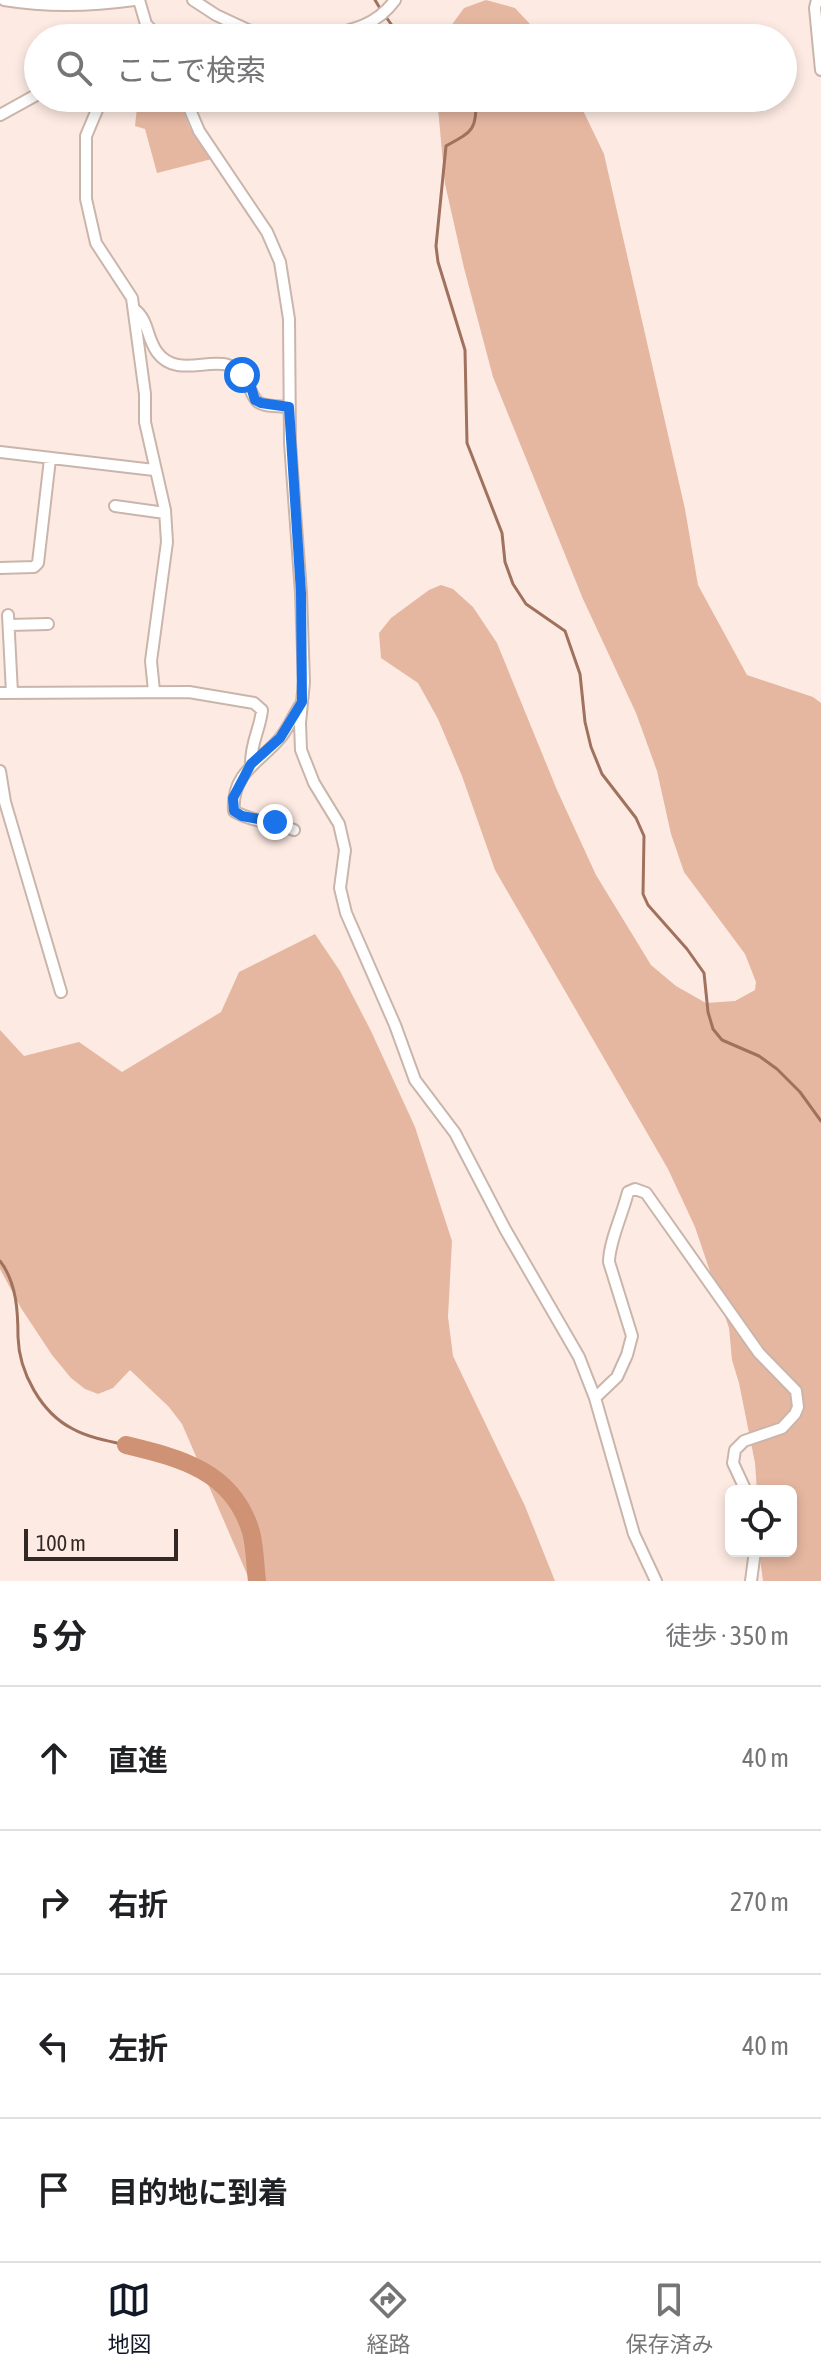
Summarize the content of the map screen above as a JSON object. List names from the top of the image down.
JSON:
{
  "scale_bar": "100 m",
  "page": {
    "search": "ここで検索",
    "scale": "100 m",
    "heading": ["5 分", "徒歩 · 350 m"],
    "list": [
      ["直進", "40 m"],
      ["右折", "270 m"],
      ["左折", "40 m"],
      "目的地に到着"
    ],
    "nav": ["地図", "経路", "保存済み"]
  }
}
